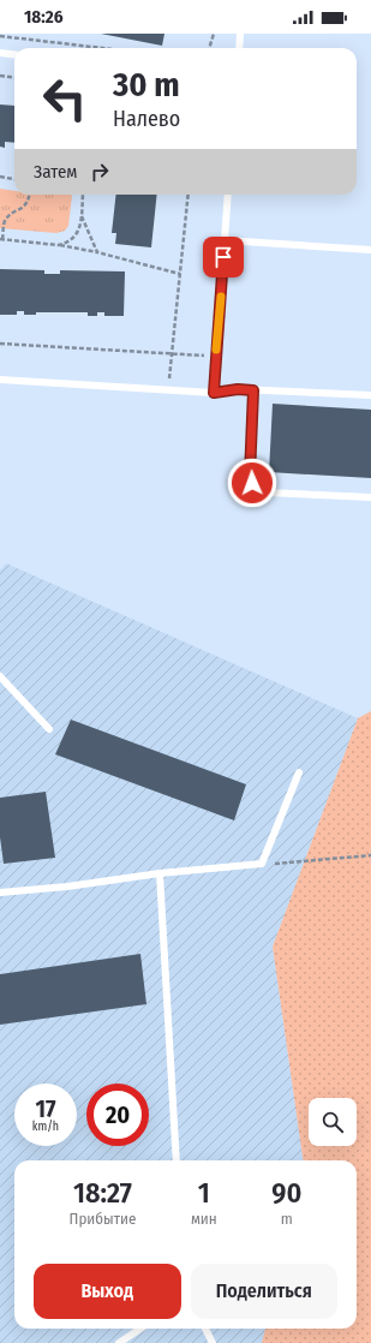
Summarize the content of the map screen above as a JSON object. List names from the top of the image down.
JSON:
{
  "page": {
    "status": "18:26",
    "turn": ["30 m", "Налево"],
    "then": "Затем",
    "speed": "17 km/h",
    "limit": "20",
    "eta": [
      "18:27",
      "Прибытие",
      "1",
      "мин",
      "90",
      "m"
    ],
    "buttons": ["Выход", "Поделиться"]
  }
}
